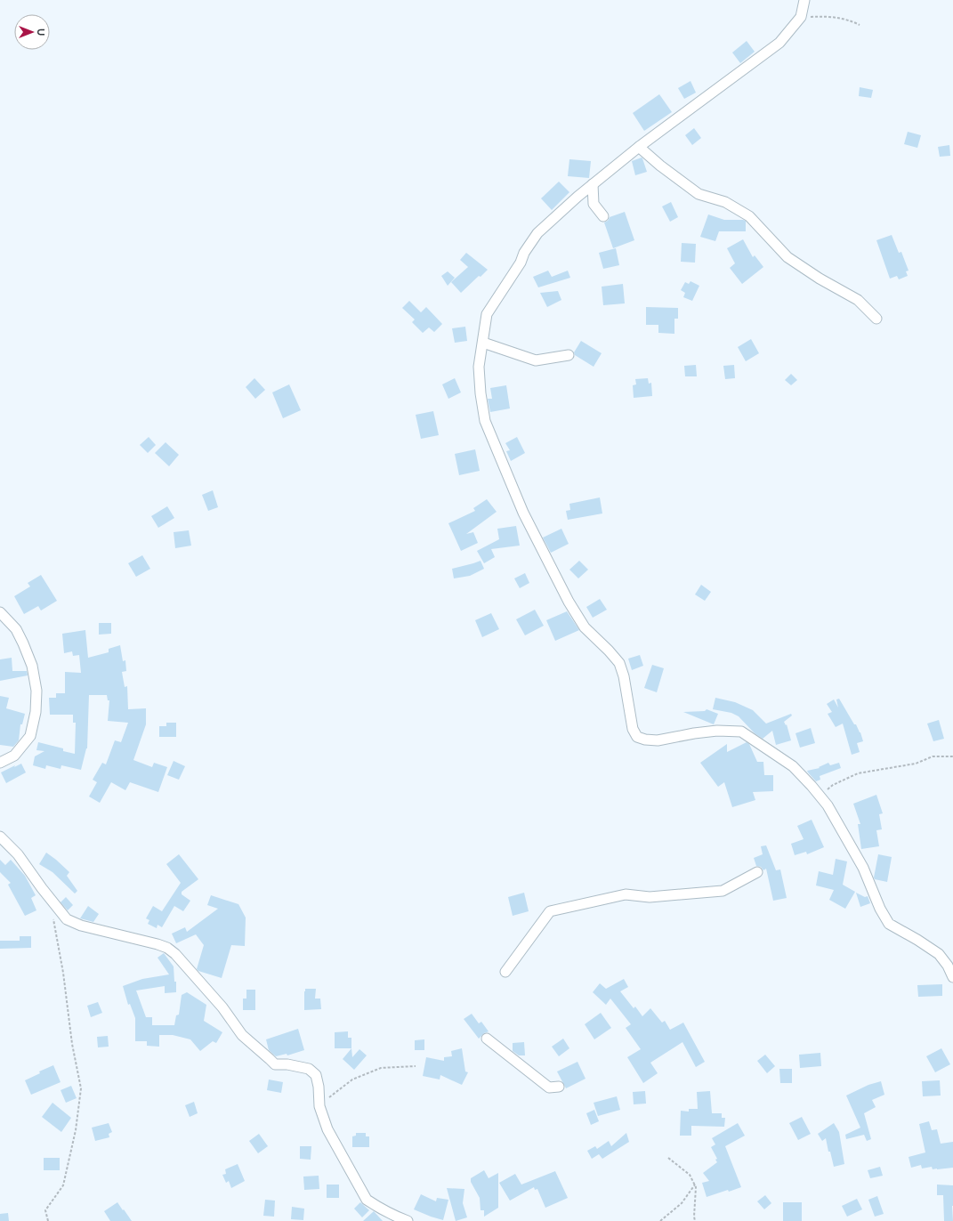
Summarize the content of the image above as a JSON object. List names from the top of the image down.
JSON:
{
  "north": "right"
}
